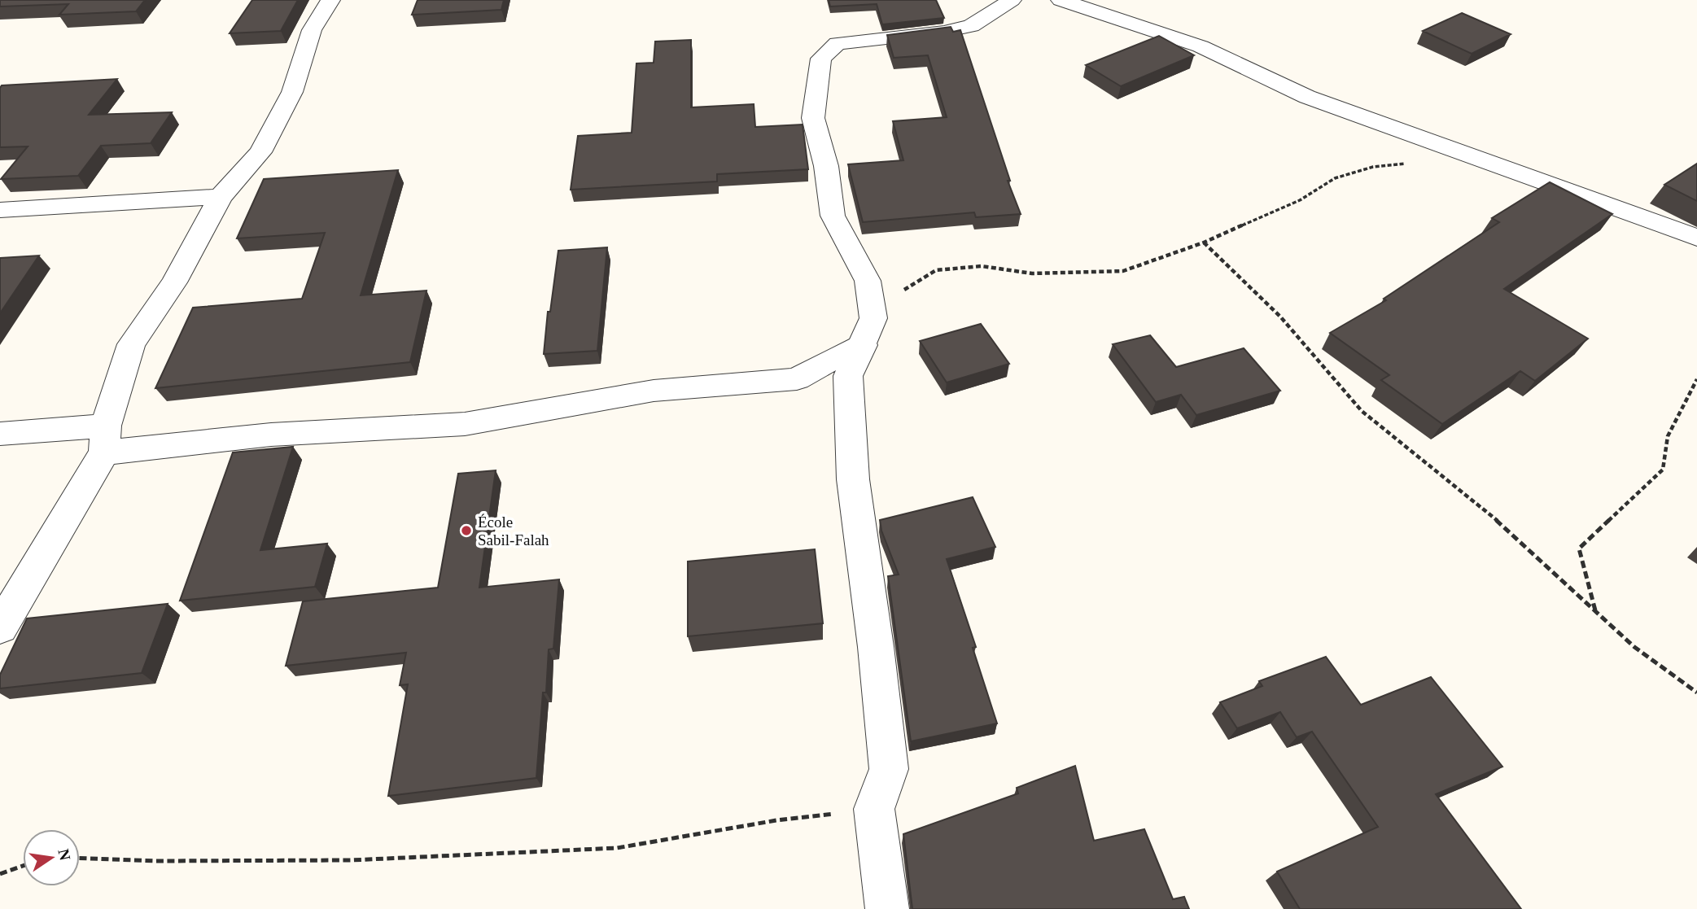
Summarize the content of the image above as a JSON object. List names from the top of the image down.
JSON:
{
  "places": ["École Sabil-Falah"],
  "north": "right"
}
